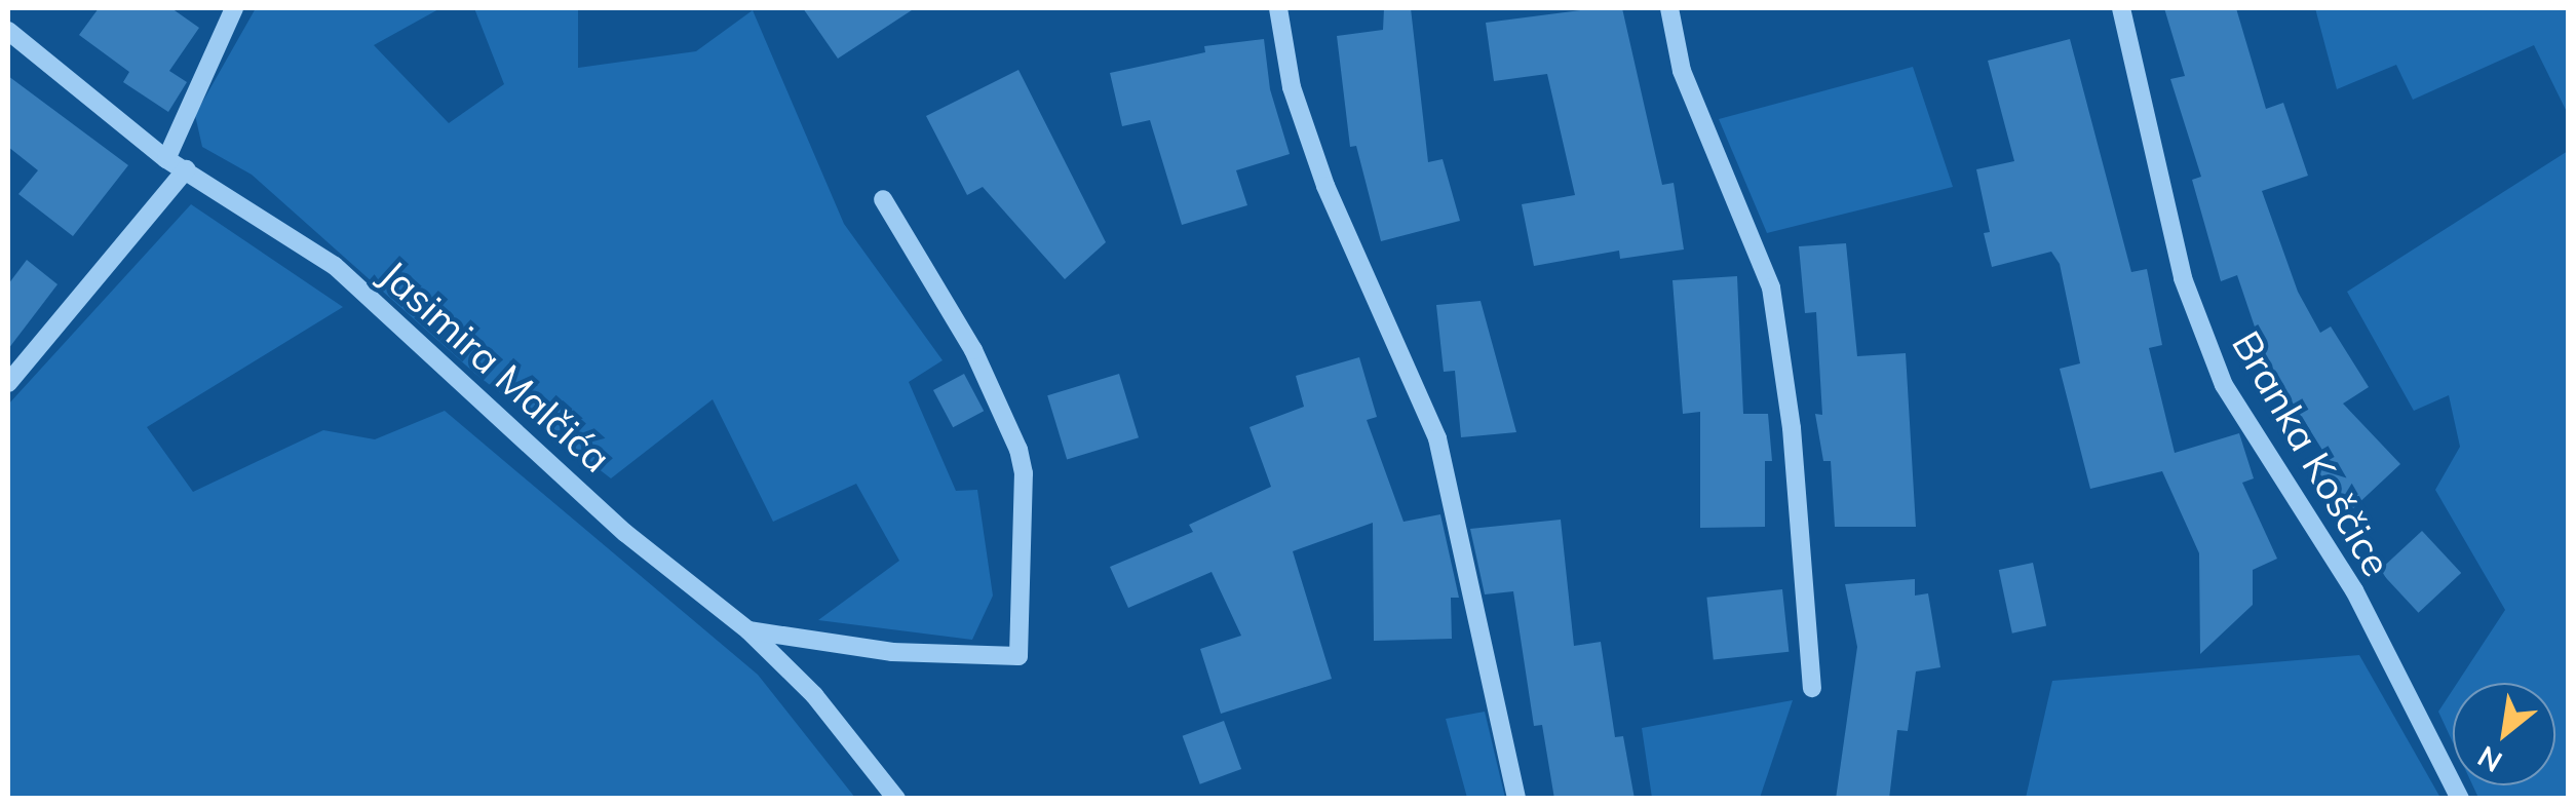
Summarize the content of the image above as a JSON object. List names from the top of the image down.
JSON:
{
  "streets": {
    "street": ["Jasimira Malčića", "Branka Koščice"]
  },
  "north": "bottom left"
}
